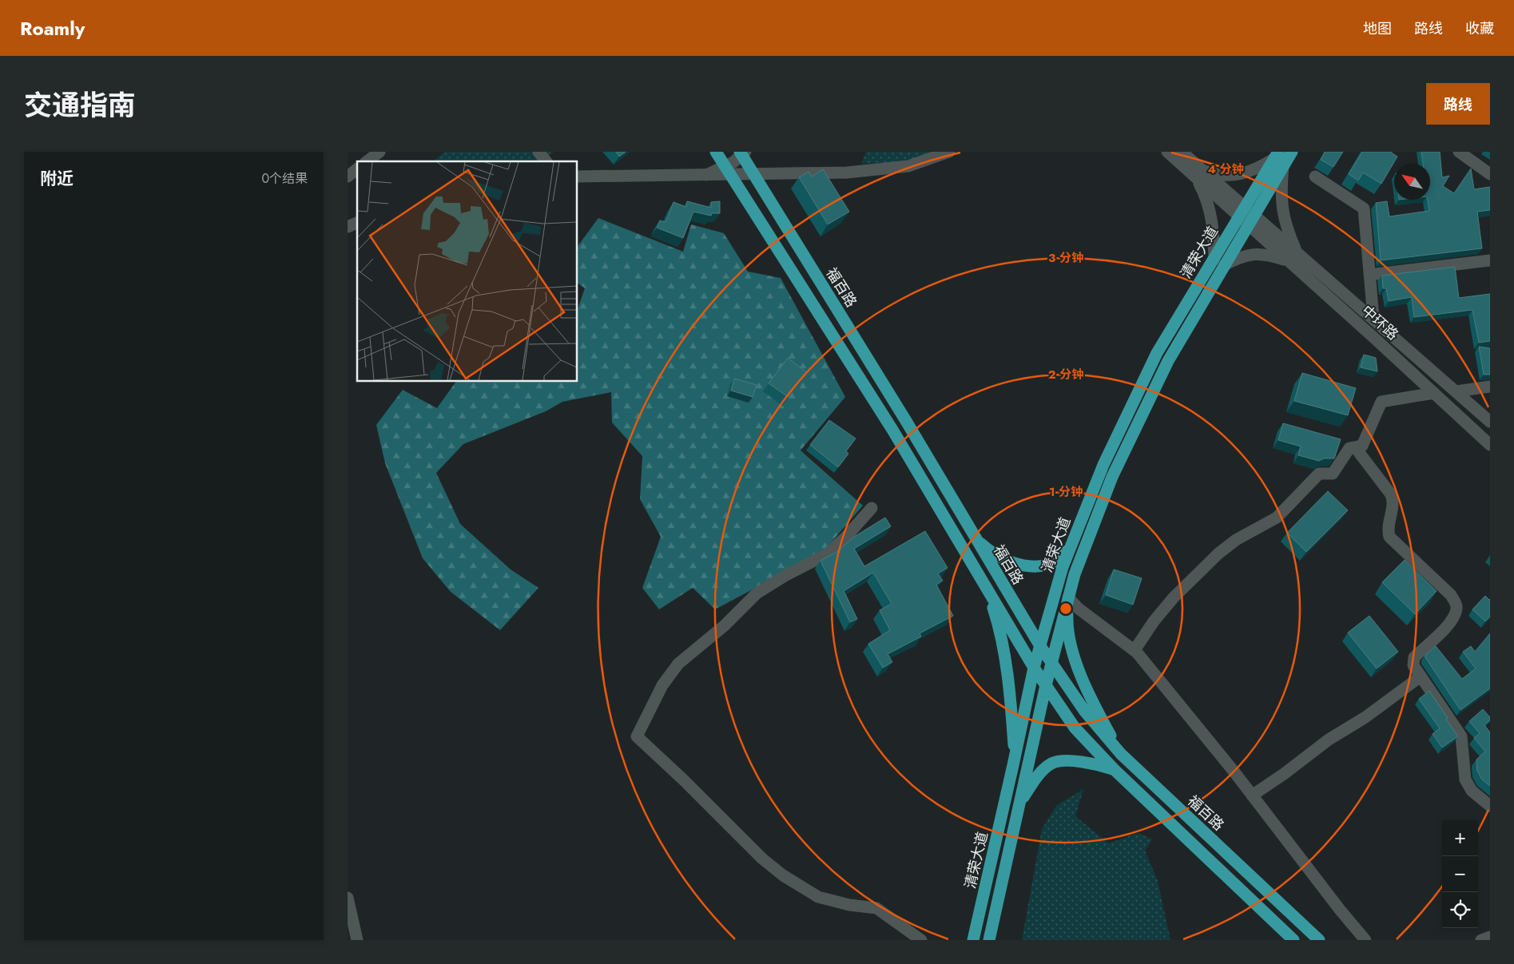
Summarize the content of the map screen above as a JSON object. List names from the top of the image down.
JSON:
{
  "streets": {
    "main road": ["清荣大道", "福百路"],
    "street": ["中环路"]
  },
  "crossings": [
    ["清荣大道", "福百路"],
    ["清荣大道", "中环路"]
  ],
  "north": "top left",
  "page": {
    "header": "Roamly",
    "nav": ["地图", "路线", "收藏"],
    "title": "交通指南",
    "buttons": "路线",
    "heading": ["附近", "0个结果"],
    "map_buttons": ["+", "−"]
  },
  "rings": [
    "4 分钟",
    "3 分钟",
    "2 分钟",
    "1 分钟"
  ]
}
